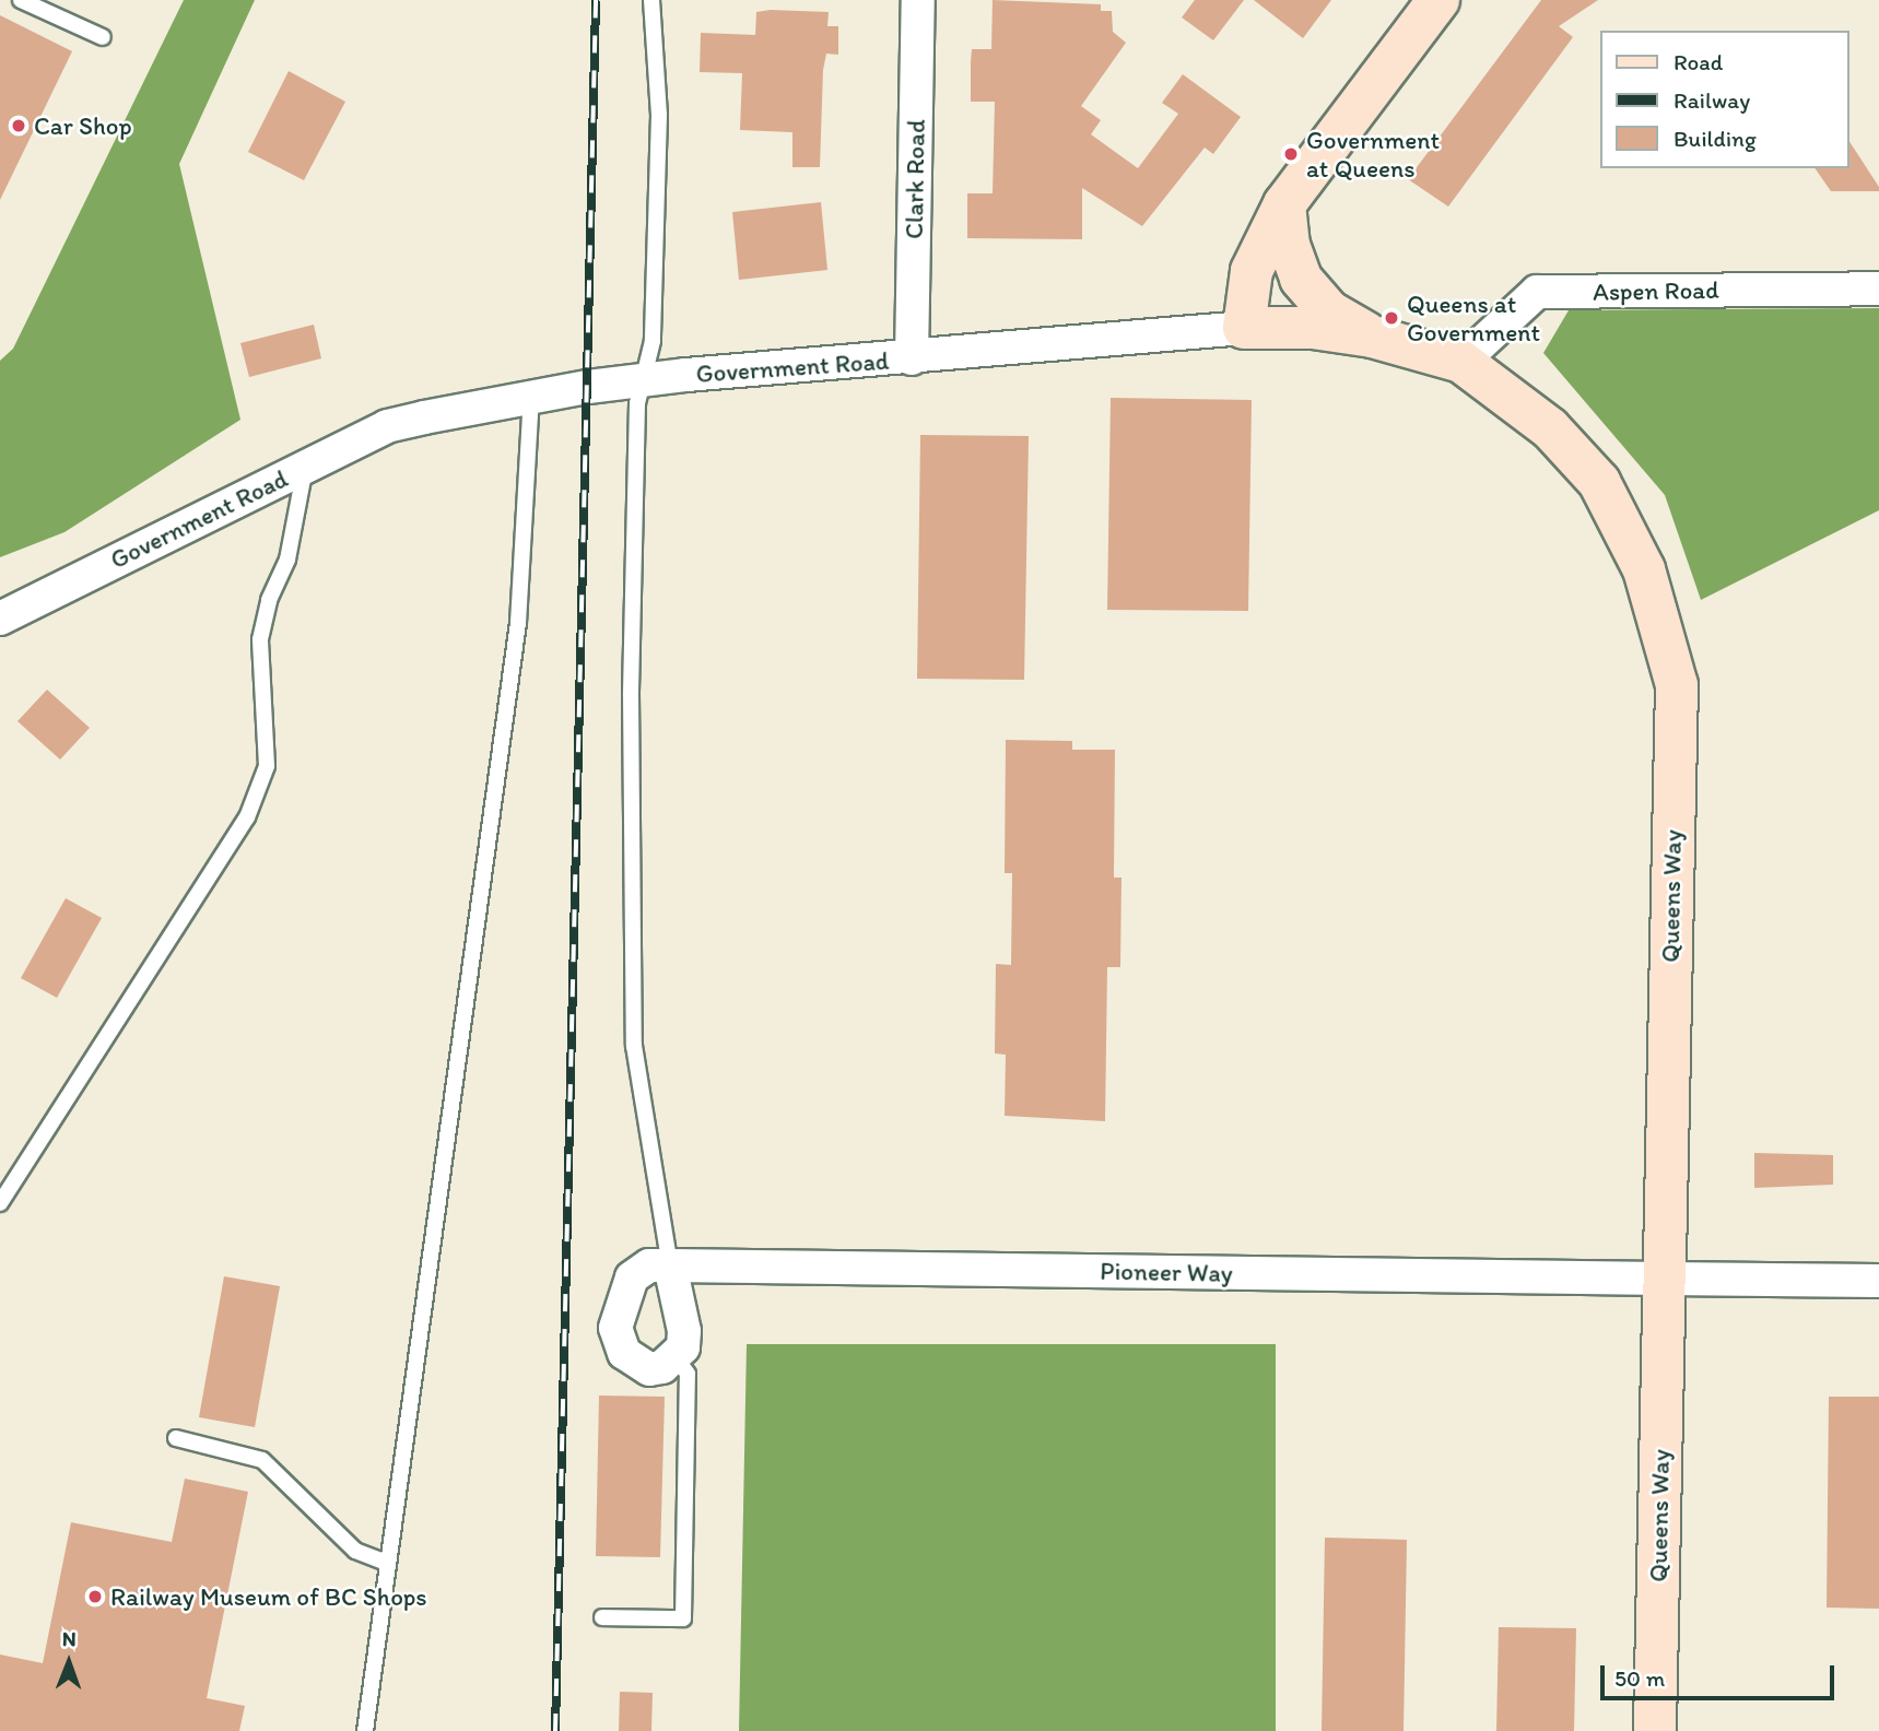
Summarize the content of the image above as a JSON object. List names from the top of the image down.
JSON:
{
  "streets": {
    "street": [
      "Clark Road",
      "Aspen Road",
      "Government Road",
      "Queens Way",
      "Pioneer Way"
    ]
  },
  "crossings": [
    ["Clark Road", "Government Road"],
    ["Aspen Road", "Queens Way"],
    ["Government Road", "Queens Way"],
    ["Queens Way", "Pioneer Way"]
  ],
  "places": [
    "Car Shop",
    "Government at Queens",
    "Queens at Government",
    "Railway Museum of BC Shops"
  ],
  "legend": ["Road", "Railway", "Building"],
  "scale_bar": "50 m",
  "north": "top"
}
